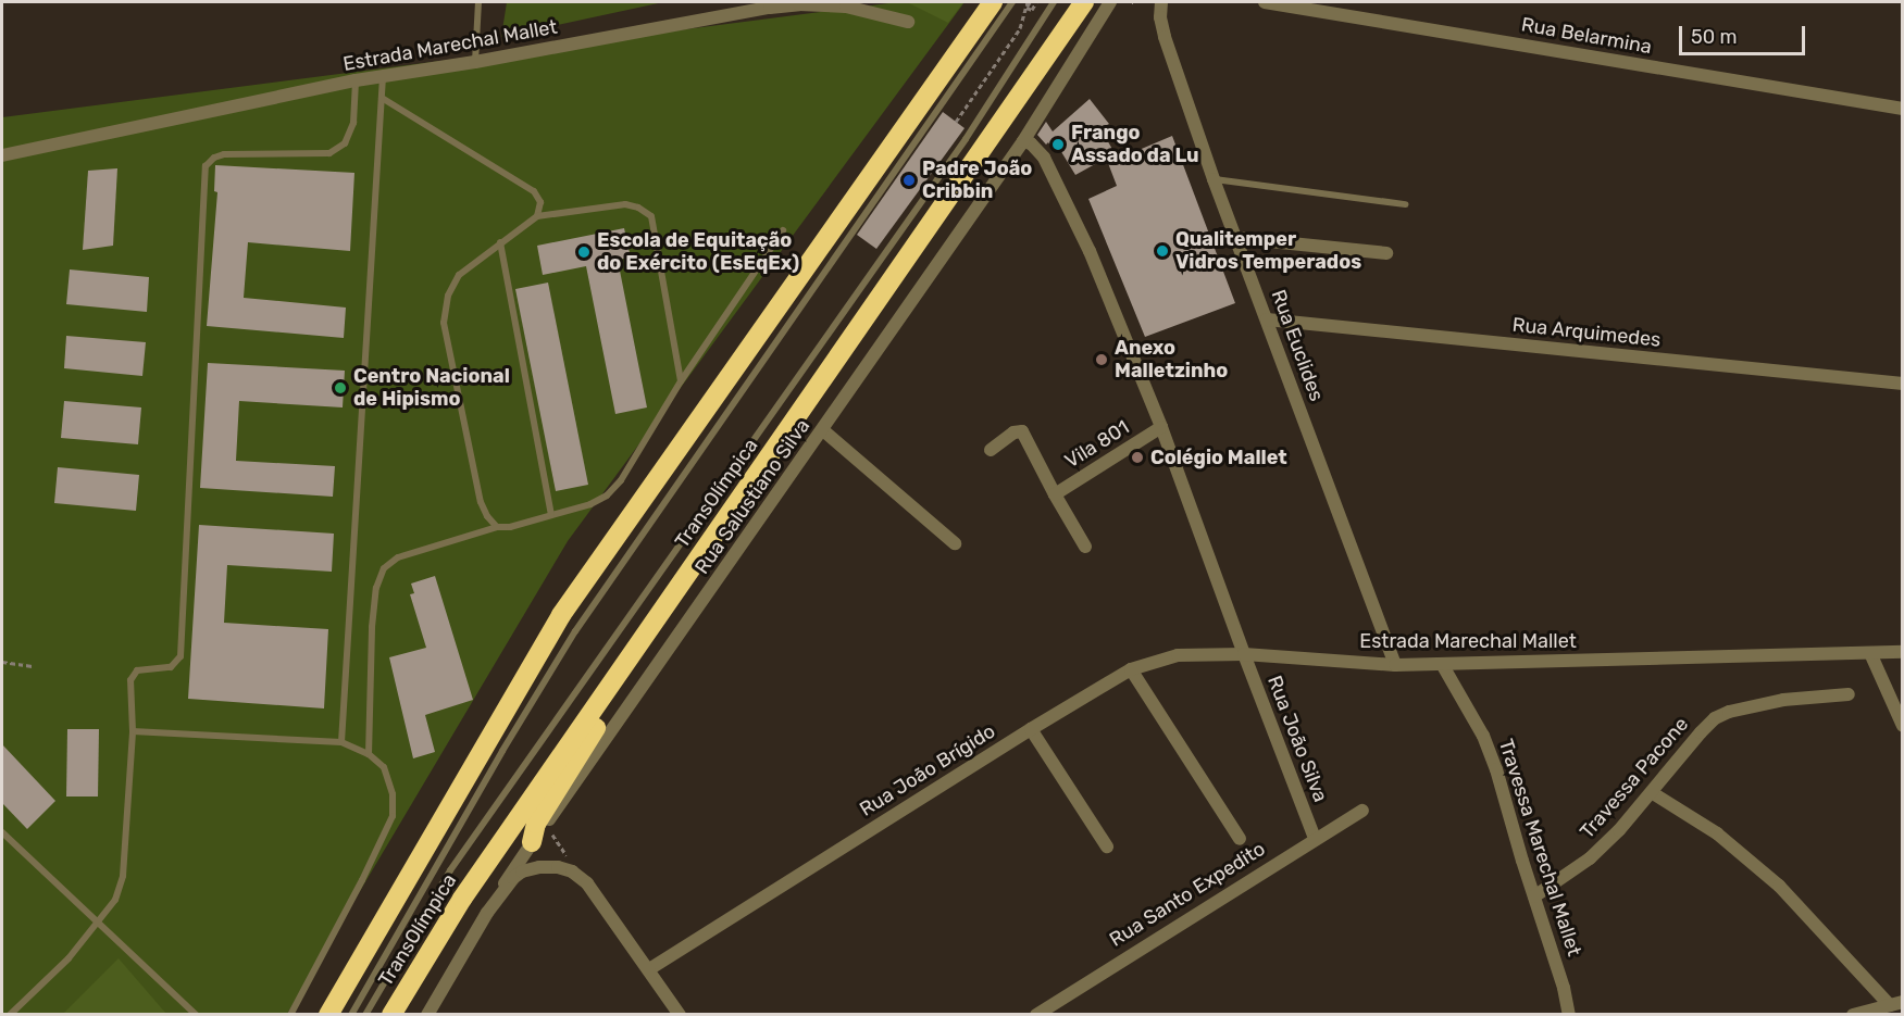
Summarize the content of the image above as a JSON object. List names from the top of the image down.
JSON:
{
  "streets": {
    "highway": ["TransOlímpica"],
    "street": [
      "Rua Belarmina",
      "Estrada Marechal Mallet",
      "Rua Arquimedes",
      "Rua Euclides",
      "Vila 801",
      "Rua Salustiano Silva",
      "Rua João Silva",
      "Rua João Brígido",
      "Travessa Pacone",
      "Travessa Marechal Mallet",
      "Rua Santo Expedito"
    ]
  },
  "crossings": [
    ["Estrada Marechal Mallet", "Rua Euclides"],
    ["Estrada Marechal Mallet", "Rua João Silva"],
    ["Estrada Marechal Mallet", "Rua João Brígido"],
    ["Estrada Marechal Mallet", "Travessa Marechal Mallet"],
    ["Rua Arquimedes", "Rua Euclides"],
    ["Rua João Silva", "Rua João Brígido"],
    ["Rua João Silva", "Rua Santo Expedito"],
    ["Travessa Pacone", "Travessa Marechal Mallet"]
  ],
  "places": [
    "Frango Assado da Lu",
    "Padre João Cribbin",
    "Qualitemper Vidros Temperados",
    "Escola de Equitação do Exército (EsEqEx)",
    "Anexo Malletzinho",
    "Centro Nacional de Hipismo",
    "Colégio Mallet"
  ],
  "scale_bar": "50 m"
}
